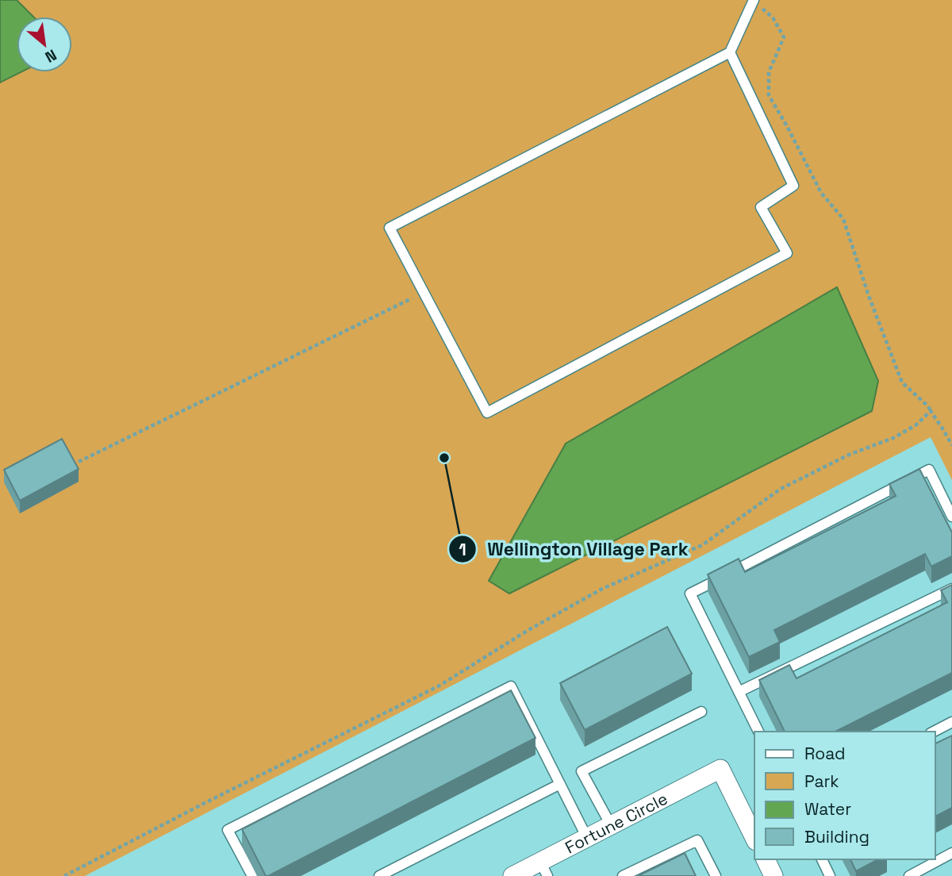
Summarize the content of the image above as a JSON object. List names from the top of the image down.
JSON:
{
  "streets": {
    "street": ["Fortune Circle"]
  },
  "places": ["Wellington Village Park"],
  "legend": [
    "Road",
    "Park",
    "Water",
    "Building"
  ],
  "north": "bottom right"
}
